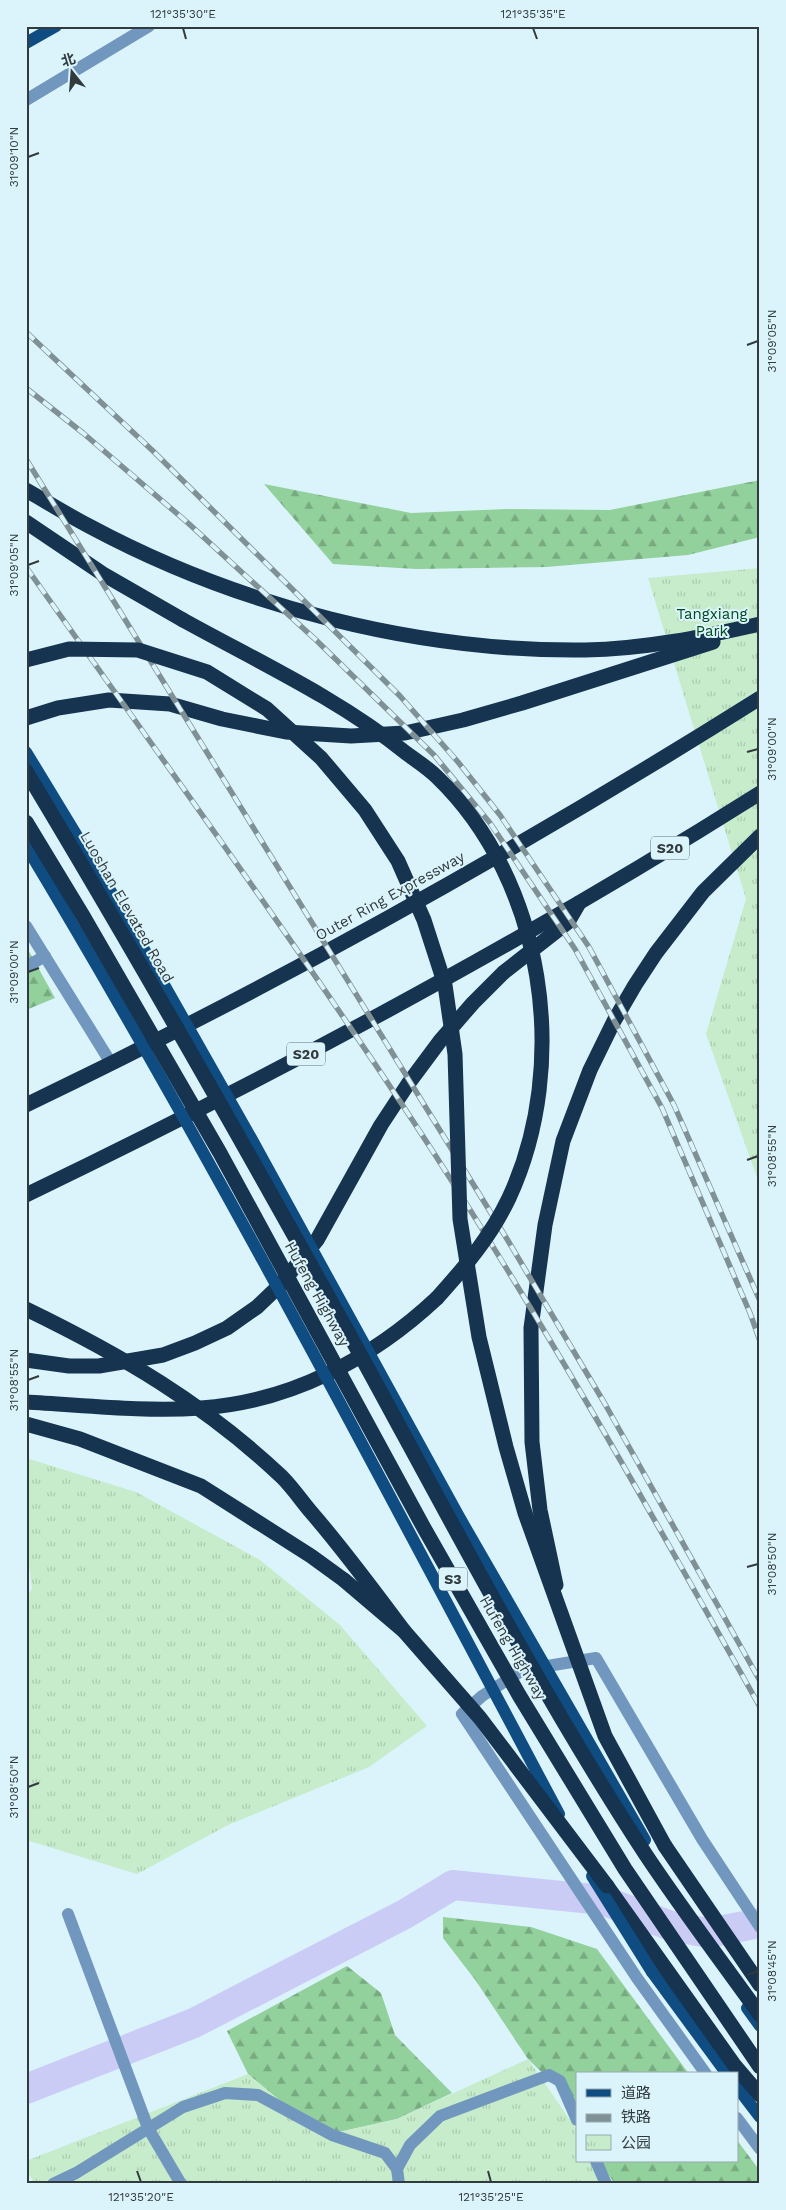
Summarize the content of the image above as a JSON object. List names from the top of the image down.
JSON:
{
  "streets": {
    "highway": [
      "S20",
      "Outer Ring Expressway",
      "Luoshan Elevated Road",
      "Hufeng Highway",
      "S3"
    ]
  },
  "crossings": [
    ["Luoshan Elevated Road", "Hufeng Highway"]
  ],
  "parks": ["Tangxiang Park"],
  "legend": ["道路", "铁路", "公园"],
  "north": "top",
  "coordinates": [
    "121°35'30\"E",
    "121°35'35\"E",
    "31°09'10\"N",
    "31°09'05\"N",
    "31°09'00\"N",
    "31°08'55\"N",
    "31°08'50\"N",
    "31°08'45\"N",
    "121°35'20\"E",
    "121°35'25\"E"
  ]
}
